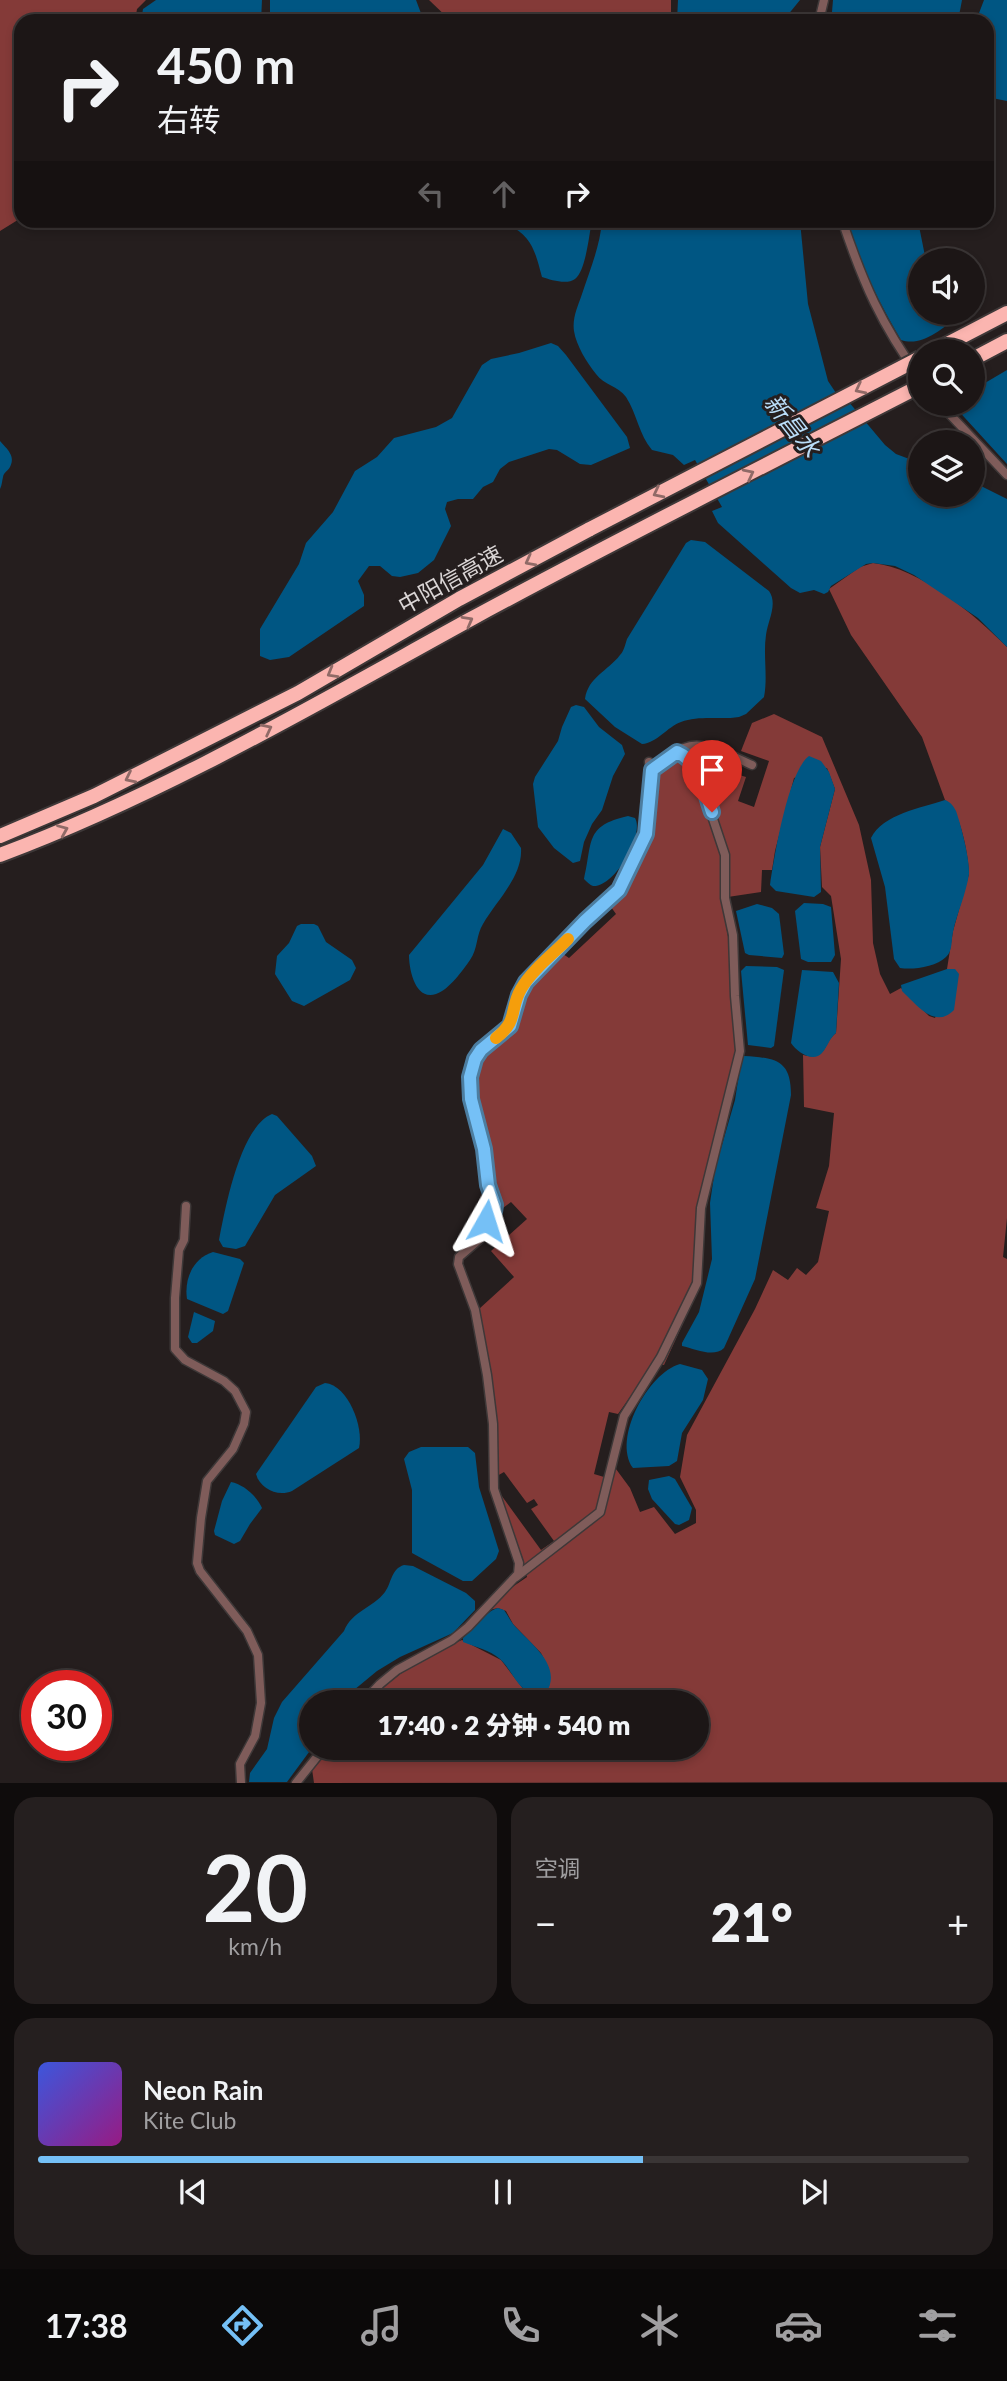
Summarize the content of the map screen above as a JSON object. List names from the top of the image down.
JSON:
{
  "streets": {
    "highway": ["中阳信高速"]
  },
  "water": ["新昌水"],
  "page": {
    "turn": ["450 m", "右转"],
    "limit": "30",
    "trip": "17:40 · 2 分钟 · 540 m",
    "tile": [
      ["20", "km/h"],
      "空调"
    ],
    "heat": ["−", "21°", "+"],
    "song": ["Neon Rain", "Kite Club"],
    "tabs": "17:38"
  }
}
